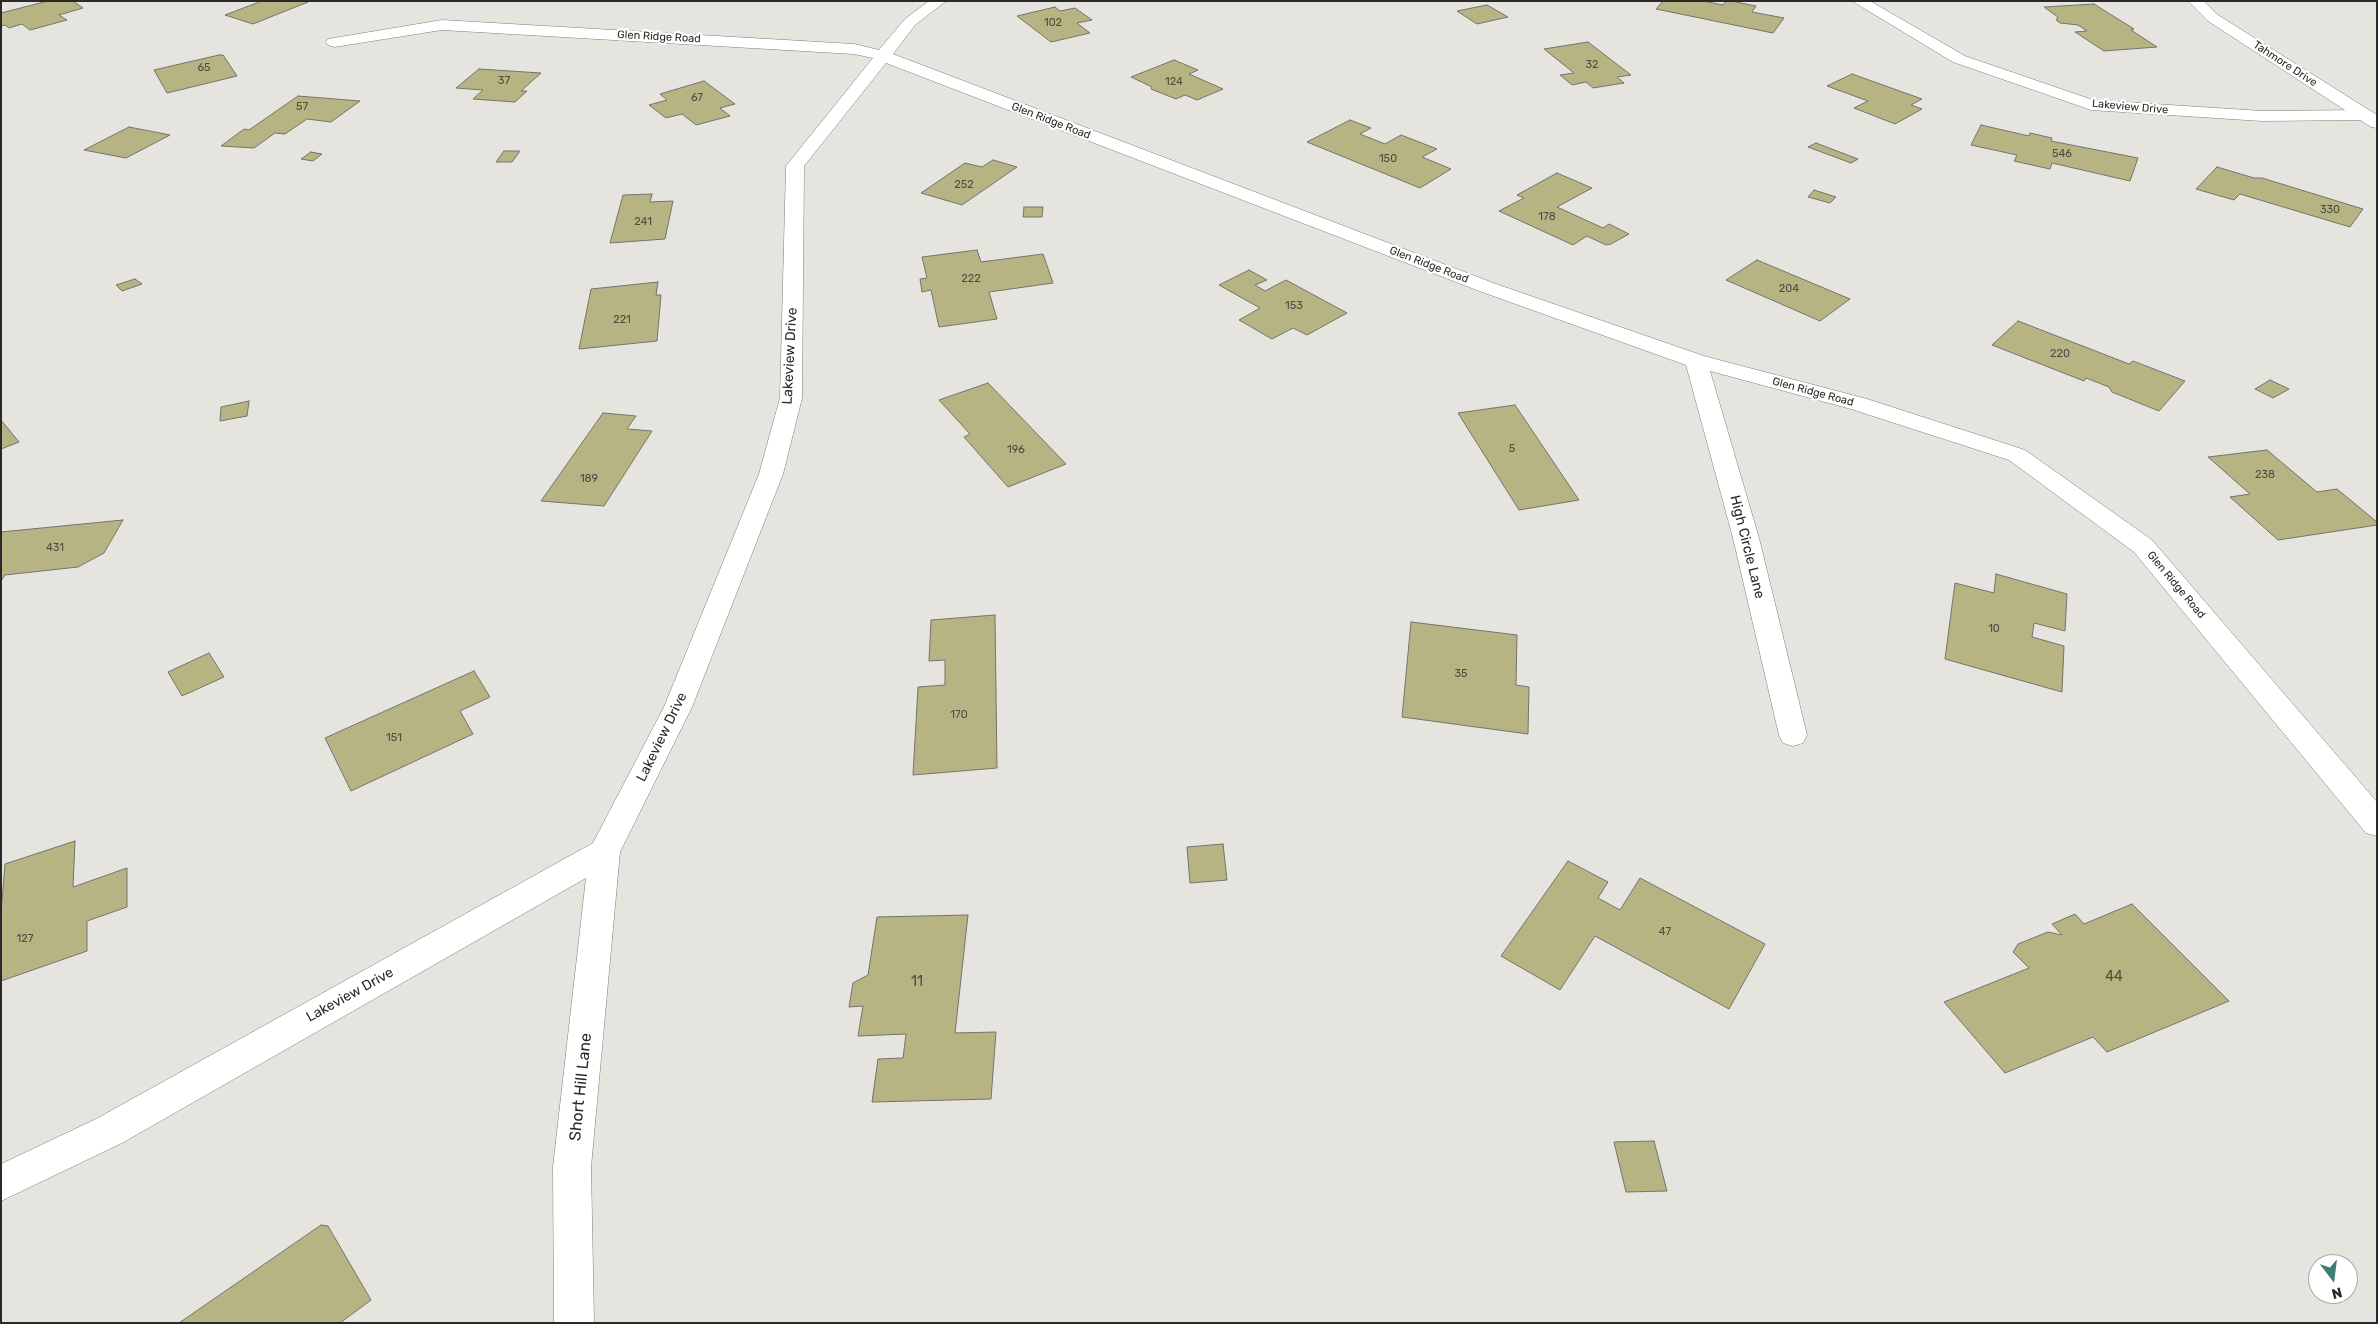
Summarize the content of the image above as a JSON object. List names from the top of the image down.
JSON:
{
  "streets": {
    "street": [
      "Glen Ridge Road",
      "Tahmore Drive",
      "Lakeview Drive",
      "High Circle Lane",
      "Short Hill Lane"
    ]
  },
  "crossings": [
    ["Glen Ridge Road", "Lakeview Drive"],
    ["Glen Ridge Road", "High Circle Lane"],
    ["Tahmore Drive", "Lakeview Drive"],
    ["Lakeview Drive", "Short Hill Lane"]
  ],
  "house_numbers": [
    "102",
    "32",
    "65",
    "37",
    "124",
    "67",
    "57",
    "546",
    "150",
    "252",
    "330",
    "178",
    "241",
    "222",
    "204",
    "153",
    "221",
    "220",
    "5",
    "196",
    "238",
    "189",
    "431",
    "10",
    "35",
    "170",
    "151",
    "47",
    "127",
    "44",
    "11"
  ],
  "north": "bottom"
}
